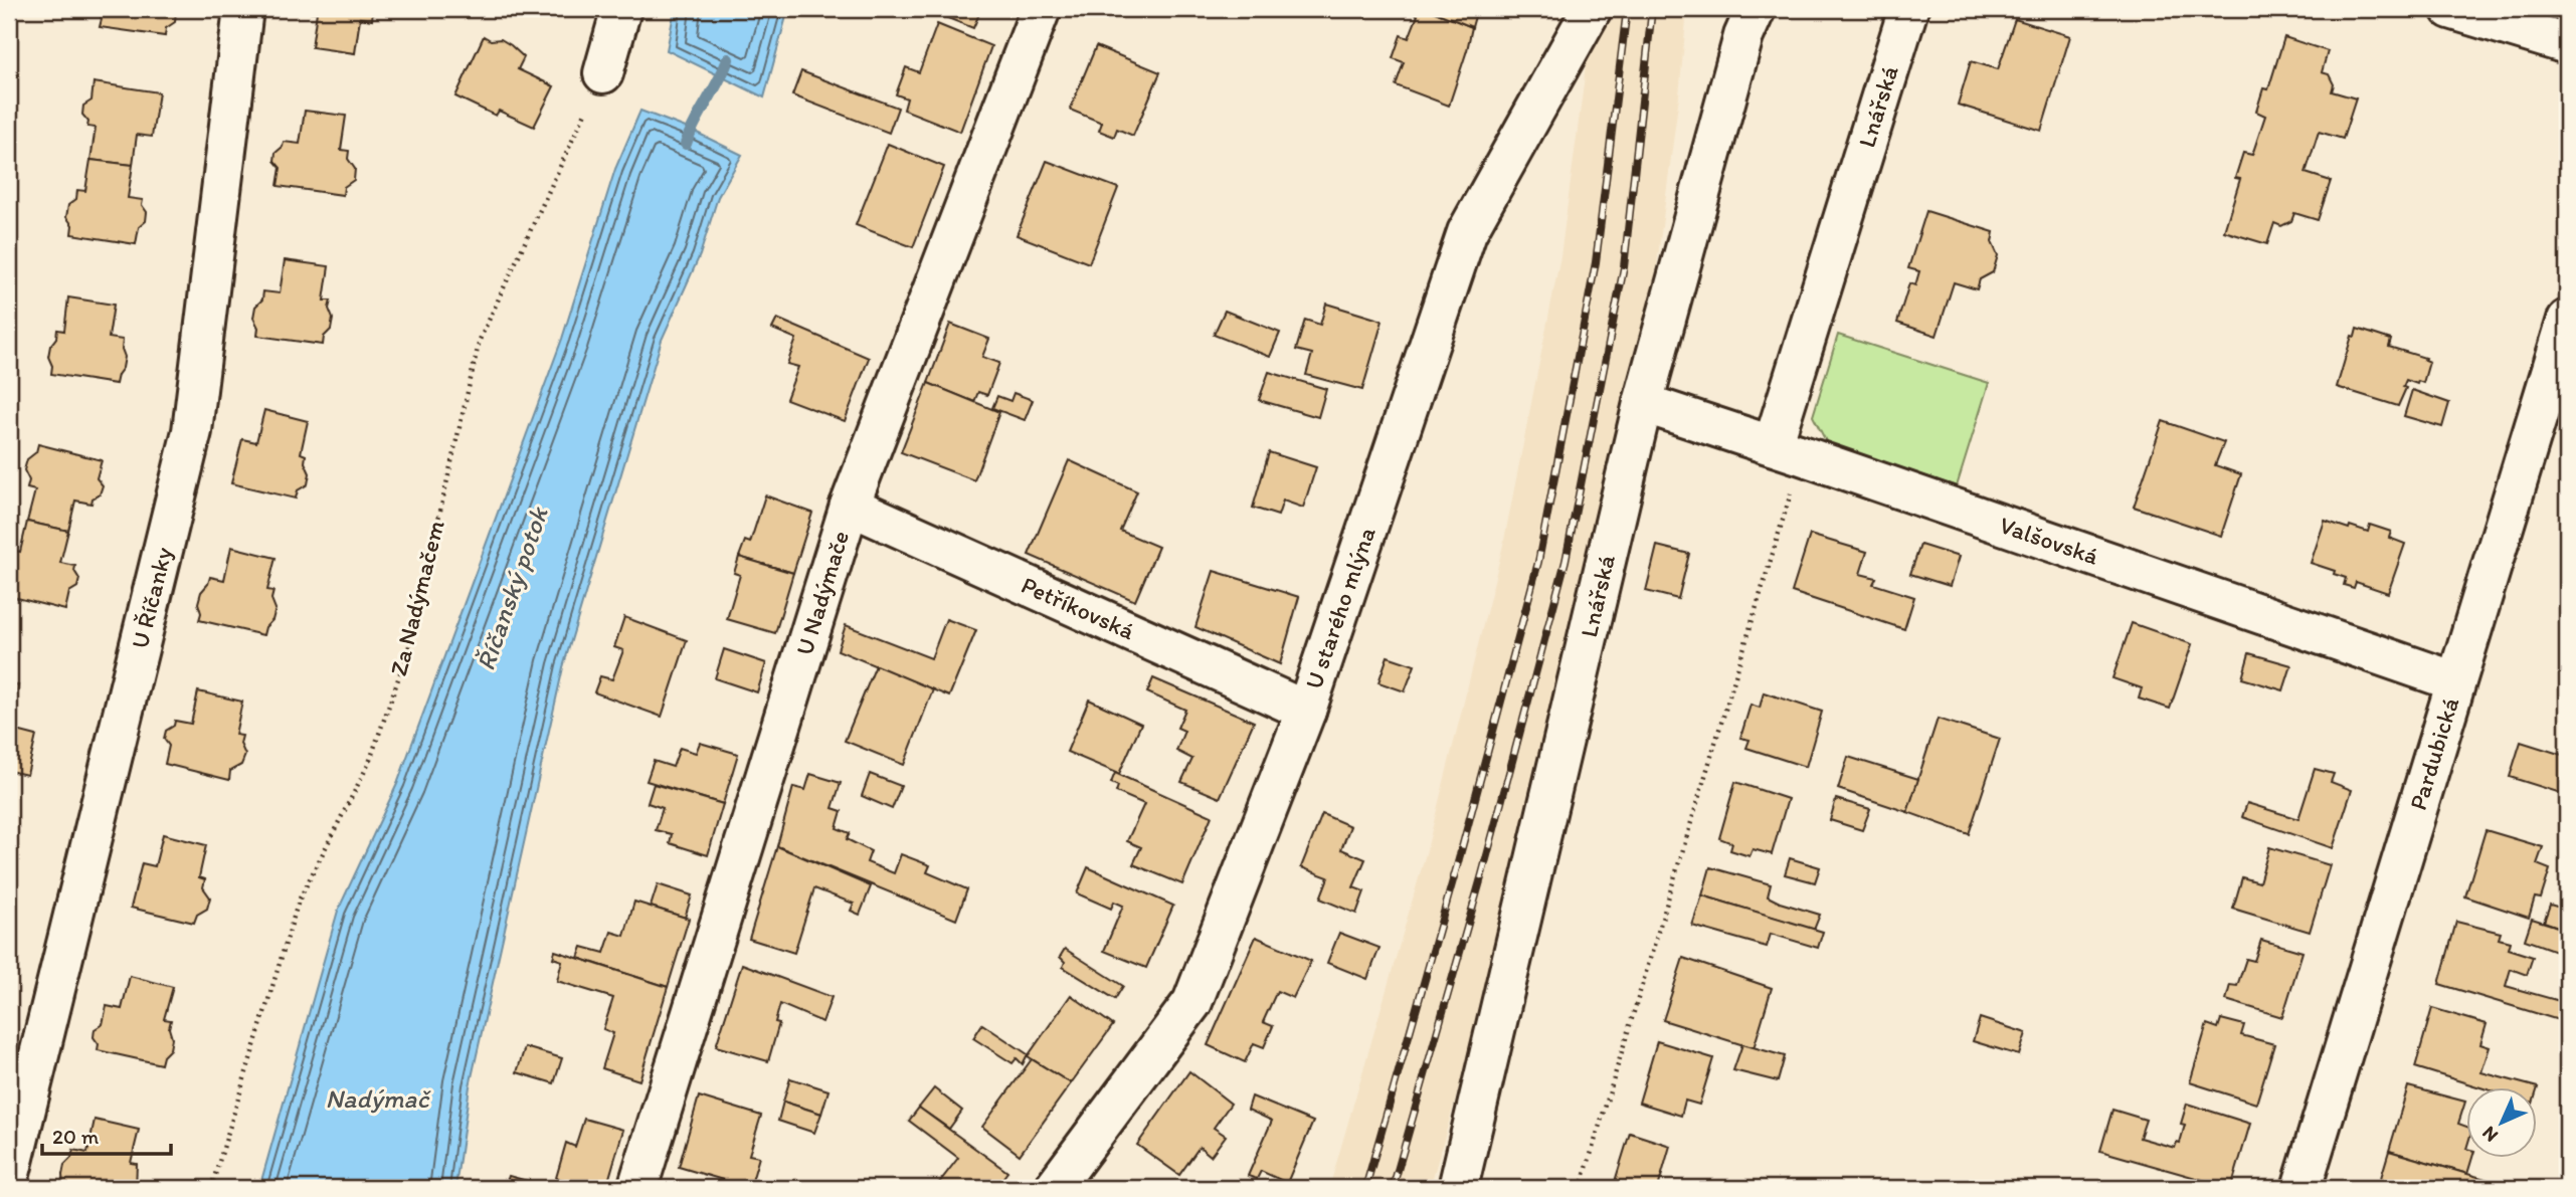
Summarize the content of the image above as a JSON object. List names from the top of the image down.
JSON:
{
  "streets": {
    "street": [
      "Lnářská",
      "Valšovská",
      "U Nadýmače",
      "U Říčanky",
      "Petříkovská",
      "U starého mlýna",
      "Pardubická"
    ],
    "path": ["Za Nadýmačem"]
  },
  "crossings": [
    ["Lnářská", "Valšovská"],
    ["Valšovská", "Pardubická"],
    ["U Nadýmače", "Petříkovská"],
    ["Petříkovská", "U starého mlýna"]
  ],
  "water": ["Říčanský potok", "Nadýmač"],
  "scale_bar": "20 m",
  "north": "bottom left"
}
